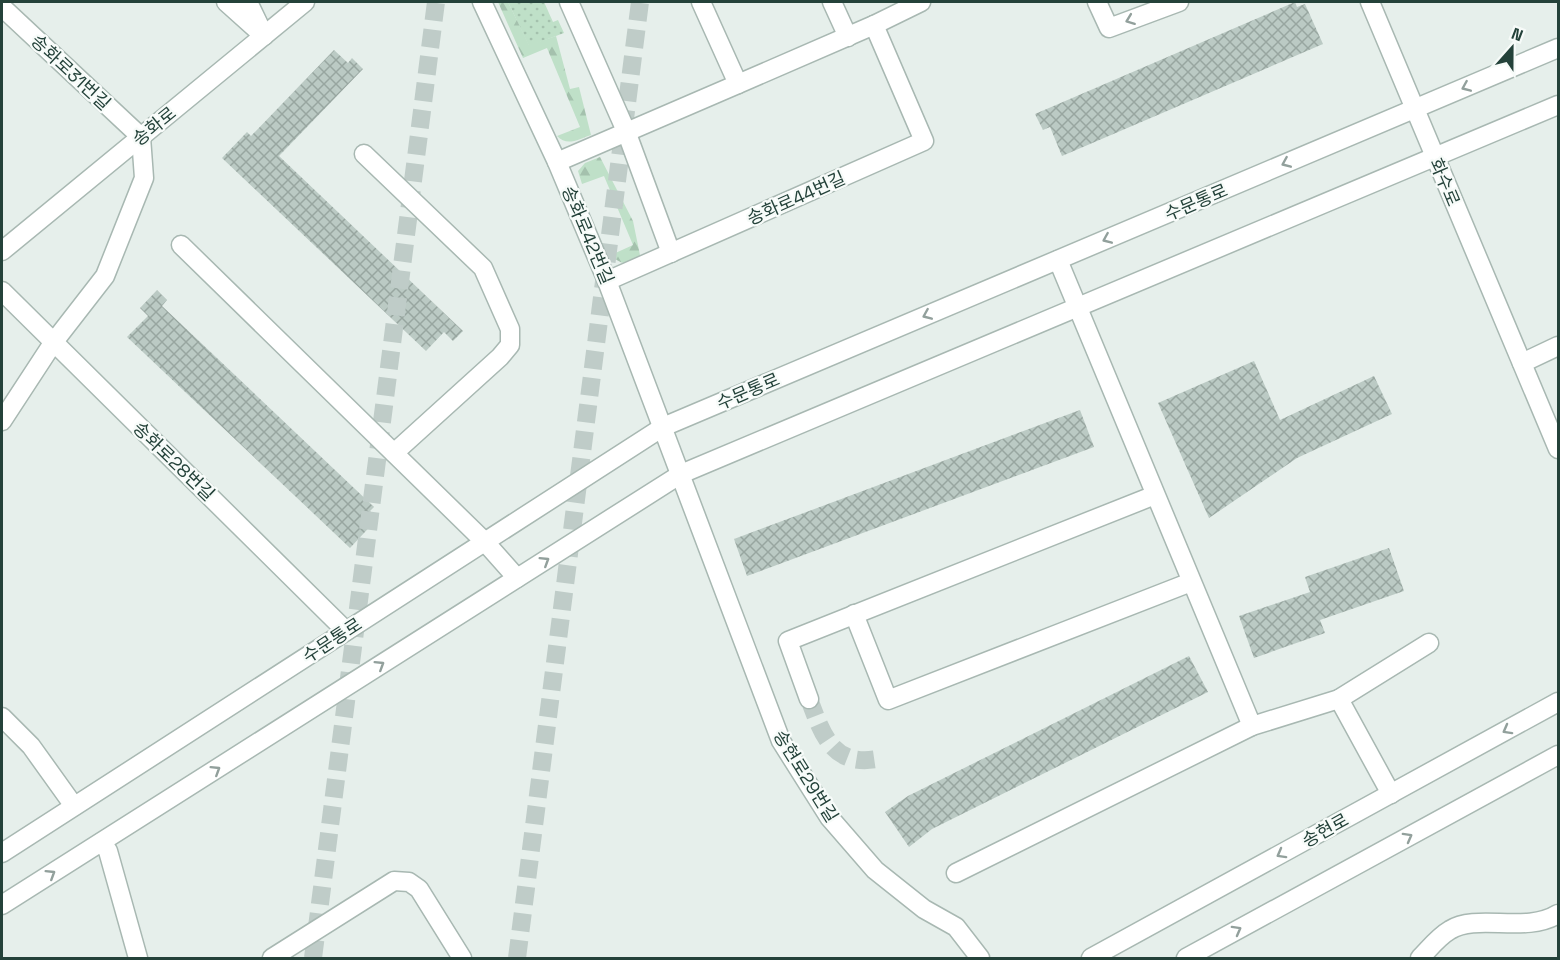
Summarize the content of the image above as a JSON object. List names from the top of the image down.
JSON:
{
  "streets": {
    "street": [
      "송화로31번길",
      "송화로",
      "화수로",
      "송화로44번길",
      "수문통로",
      "송화로42번길",
      "송화로28번길",
      "송현로29번길",
      "송현로"
    ]
  },
  "crossings": [
    ["송화로31번길", "송화로"],
    ["화수로", "수문통로"],
    ["수문통로", "송화로42번길"],
    ["수문통로", "송화로28번길"],
    ["송화로42번길", "송현로29번길"]
  ],
  "north": "top"
}
